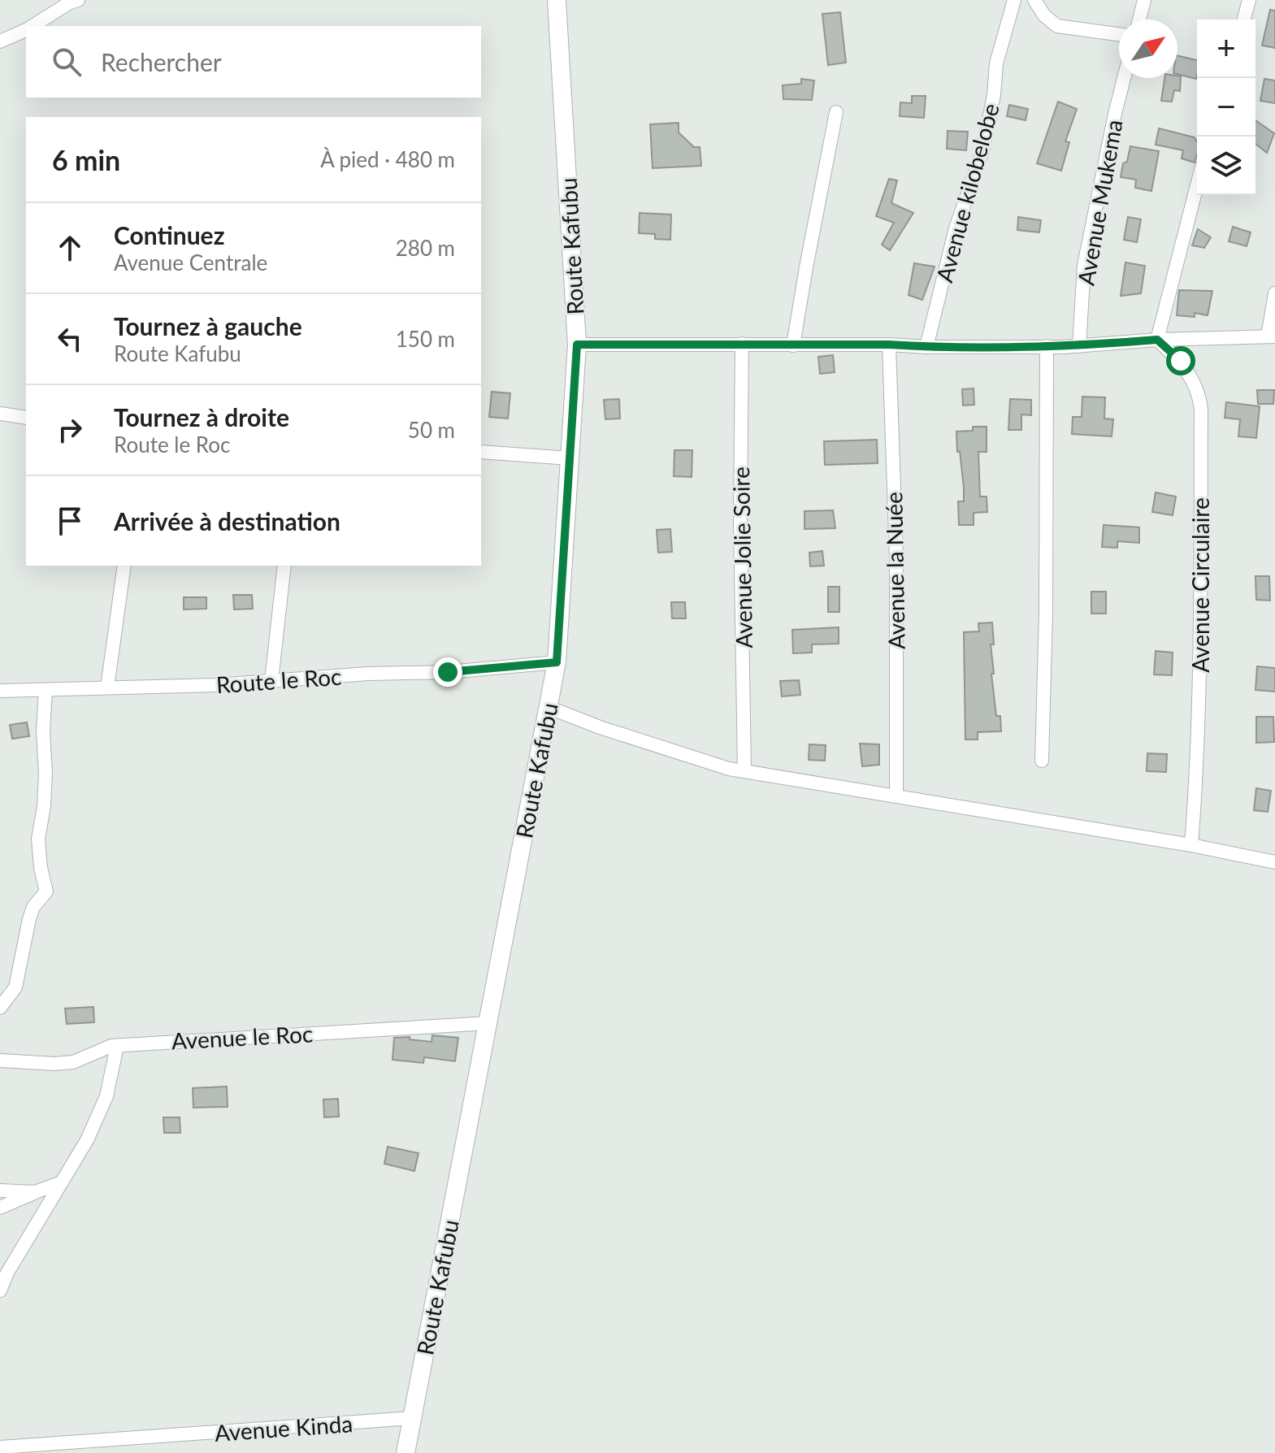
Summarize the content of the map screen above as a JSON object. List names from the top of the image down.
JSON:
{
  "streets": {
    "main road": ["Route Kafubu"],
    "street": [
      "Avenue kilobelobe",
      "Avenue Mukema",
      "Avenue Jolie Soire",
      "Avenue la Nuée",
      "Avenue Circulaire",
      "Route le Roc",
      "Avenue le Roc",
      "Avenue Kinda"
    ]
  },
  "crossings": [
    ["Route Kafubu", "Route le Roc"],
    ["Route Kafubu", "Avenue le Roc"],
    ["Route Kafubu", "Avenue Kinda"]
  ],
  "north": "top right",
  "page": {
    "map_buttons": ["+", "−"],
    "search": "Rechercher",
    "heading": ["6 min", "À pied · 480 m"],
    "list": [
      ["Continuez", "Avenue Centrale", "280 m"],
      ["Tournez à gauche", "Route Kafubu", "150 m"],
      ["Tournez à droite", "Route le Roc", "50 m"],
      "Arrivée à destination"
    ]
  }
}
